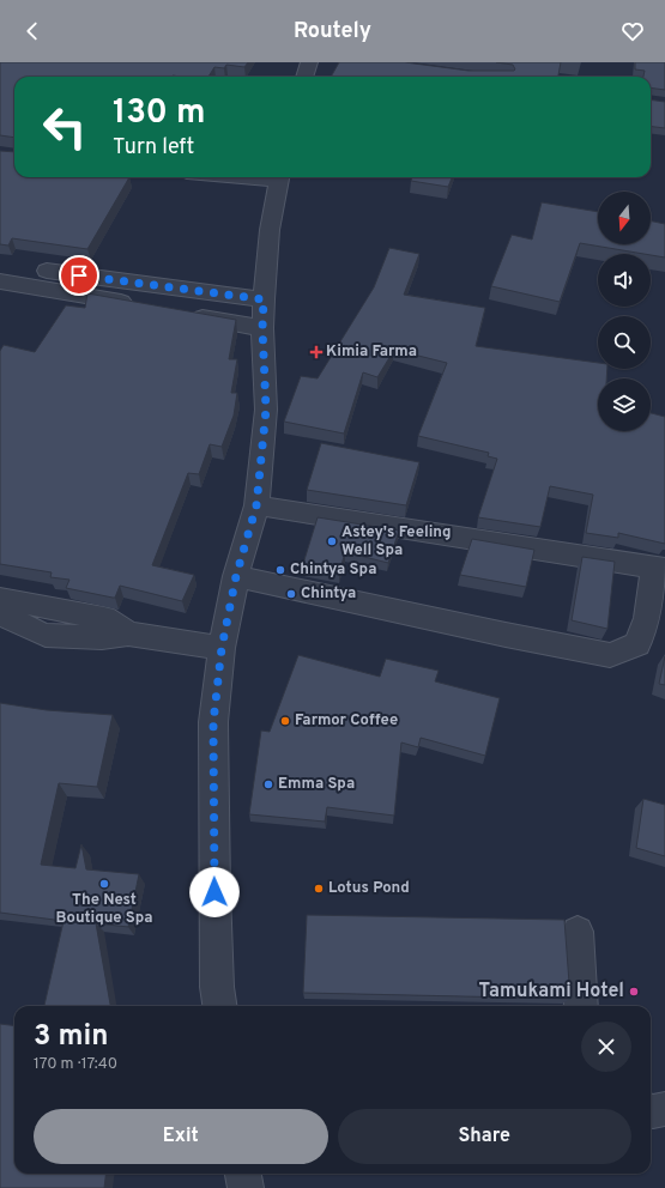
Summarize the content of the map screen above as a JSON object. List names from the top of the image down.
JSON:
{
  "places": {
    "health": ["Kimia Farma"],
    "other": [
      "Astey's Feeling Well Spa",
      "Chintya Spa",
      "Chintya",
      "Farmor Coffee",
      "Emma Spa",
      "The Nest Boutique Spa",
      "Lotus Pond",
      "Tamukami Hotel"
    ]
  },
  "north": "bottom",
  "page": {
    "header": "Routely",
    "turn": ["130 m", "Turn left"],
    "heading": ["3 min", "170 m · 17:40"],
    "buttons": ["Exit", "Share"]
  }
}
